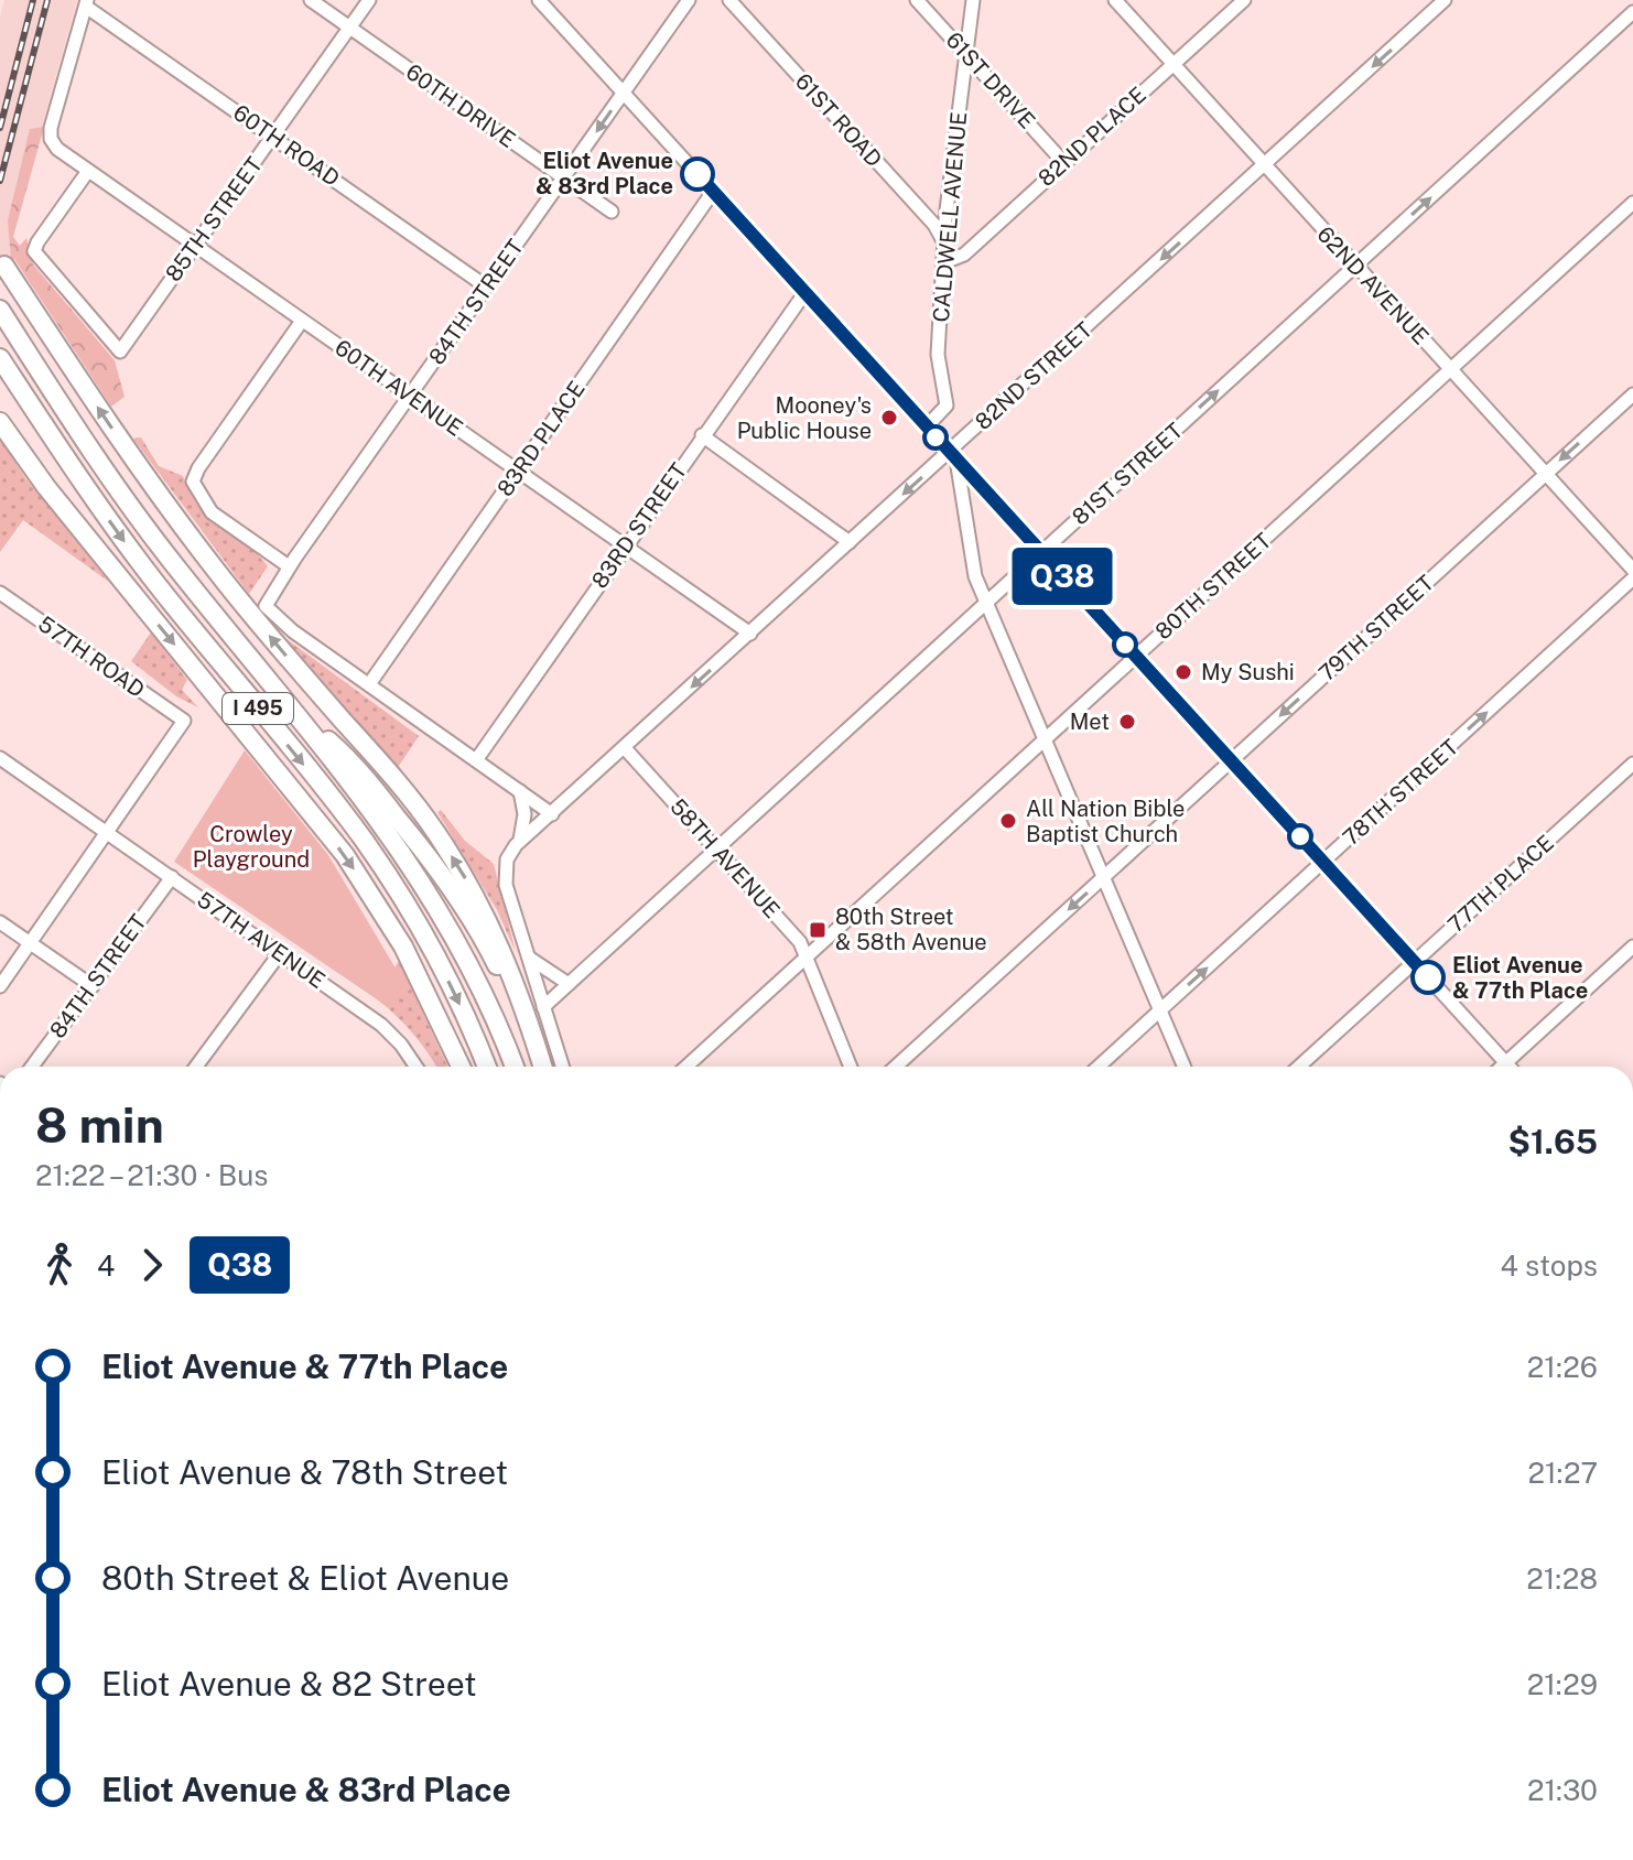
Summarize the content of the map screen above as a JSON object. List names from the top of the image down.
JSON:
{
  "streets": {
    "highway": ["I 495"],
    "street": [
      "61ST DRIVE",
      "60TH DRIVE",
      "61ST ROAD",
      "82ND PLACE",
      "60TH ROAD",
      "CALDWELL AVENUE",
      "85TH STREET",
      "62ND AVENUE",
      "84TH STREET",
      "82ND STREET",
      "60TH AVENUE",
      "83RD PLACE",
      "81ST STREET",
      "83RD STREET",
      "80TH STREET",
      "79TH STREET",
      "57TH ROAD",
      "78TH STREET",
      "58TH AVENUE",
      "77TH PLACE",
      "57TH AVENUE"
    ]
  },
  "crossings": [
    ["61ST DRIVE", "82ND PLACE"],
    ["61ST DRIVE", "CALDWELL AVENUE"],
    ["60TH DRIVE", "85TH STREET"],
    ["60TH DRIVE", "84TH STREET"],
    ["61ST ROAD", "82ND PLACE"],
    ["61ST ROAD", "CALDWELL AVENUE"],
    ["82ND PLACE", "CALDWELL AVENUE"],
    ["82ND PLACE", "62ND AVENUE"],
    ["60TH ROAD", "85TH STREET"],
    ["60TH ROAD", "84TH STREET"],
    ["60TH ROAD", "60TH AVENUE"],
    ["85TH STREET", "60TH AVENUE"],
    ["62ND AVENUE", "82ND STREET"],
    ["62ND AVENUE", "81ST STREET"],
    ["62ND AVENUE", "80TH STREET"],
    ["62ND AVENUE", "79TH STREET"],
    ["84TH STREET", "60TH AVENUE"],
    ["84TH STREET", "83RD PLACE"],
    ["84TH STREET", "57TH AVENUE"],
    ["82ND STREET", "60TH AVENUE"],
    ["82ND STREET", "58TH AVENUE"],
    ["60TH AVENUE", "83RD PLACE"],
    ["60TH AVENUE", "83RD STREET"],
    ["81ST STREET", "58TH AVENUE"],
    ["80TH STREET", "58TH AVENUE"],
    ["57TH ROAD", "57TH AVENUE"]
  ],
  "one_way": [
    "82ND STREET",
    "81ST STREET",
    "79TH STREET",
    "78TH STREET"
  ],
  "parks": ["Crowley Playground"],
  "places": {
    "other": [
      "Eliot Avenue & 83rd Place",
      "Mooney's Public House",
      "My Sushi",
      "Met",
      "All Nation Bible Baptist Church",
      "Eliot Avenue & 77th Place"
    ],
    "transit": ["80th Street & 58th Avenue"]
  },
  "lines": ["bus line Q38"],
  "page": {
    "on_map": "Q38",
    "heading": ["8 min", "21:22 – 21:30 · Bus", "$1.65"],
    "legs": ["4", "Q38", "4 stops"],
    "list": [
      {
        "name": "Eliot Avenue & 77th Place",
        "value": "21:26"
      },
      {
        "name": "Eliot Avenue & 78th Street",
        "value": "21:27"
      },
      {
        "name": "80th Street & Eliot Avenue",
        "value": "21:28"
      },
      {
        "name": "Eliot Avenue & 82 Street",
        "value": "21:29"
      },
      {
        "name": "Eliot Avenue & 83rd Place",
        "value": "21:30"
      }
    ]
  }
}
